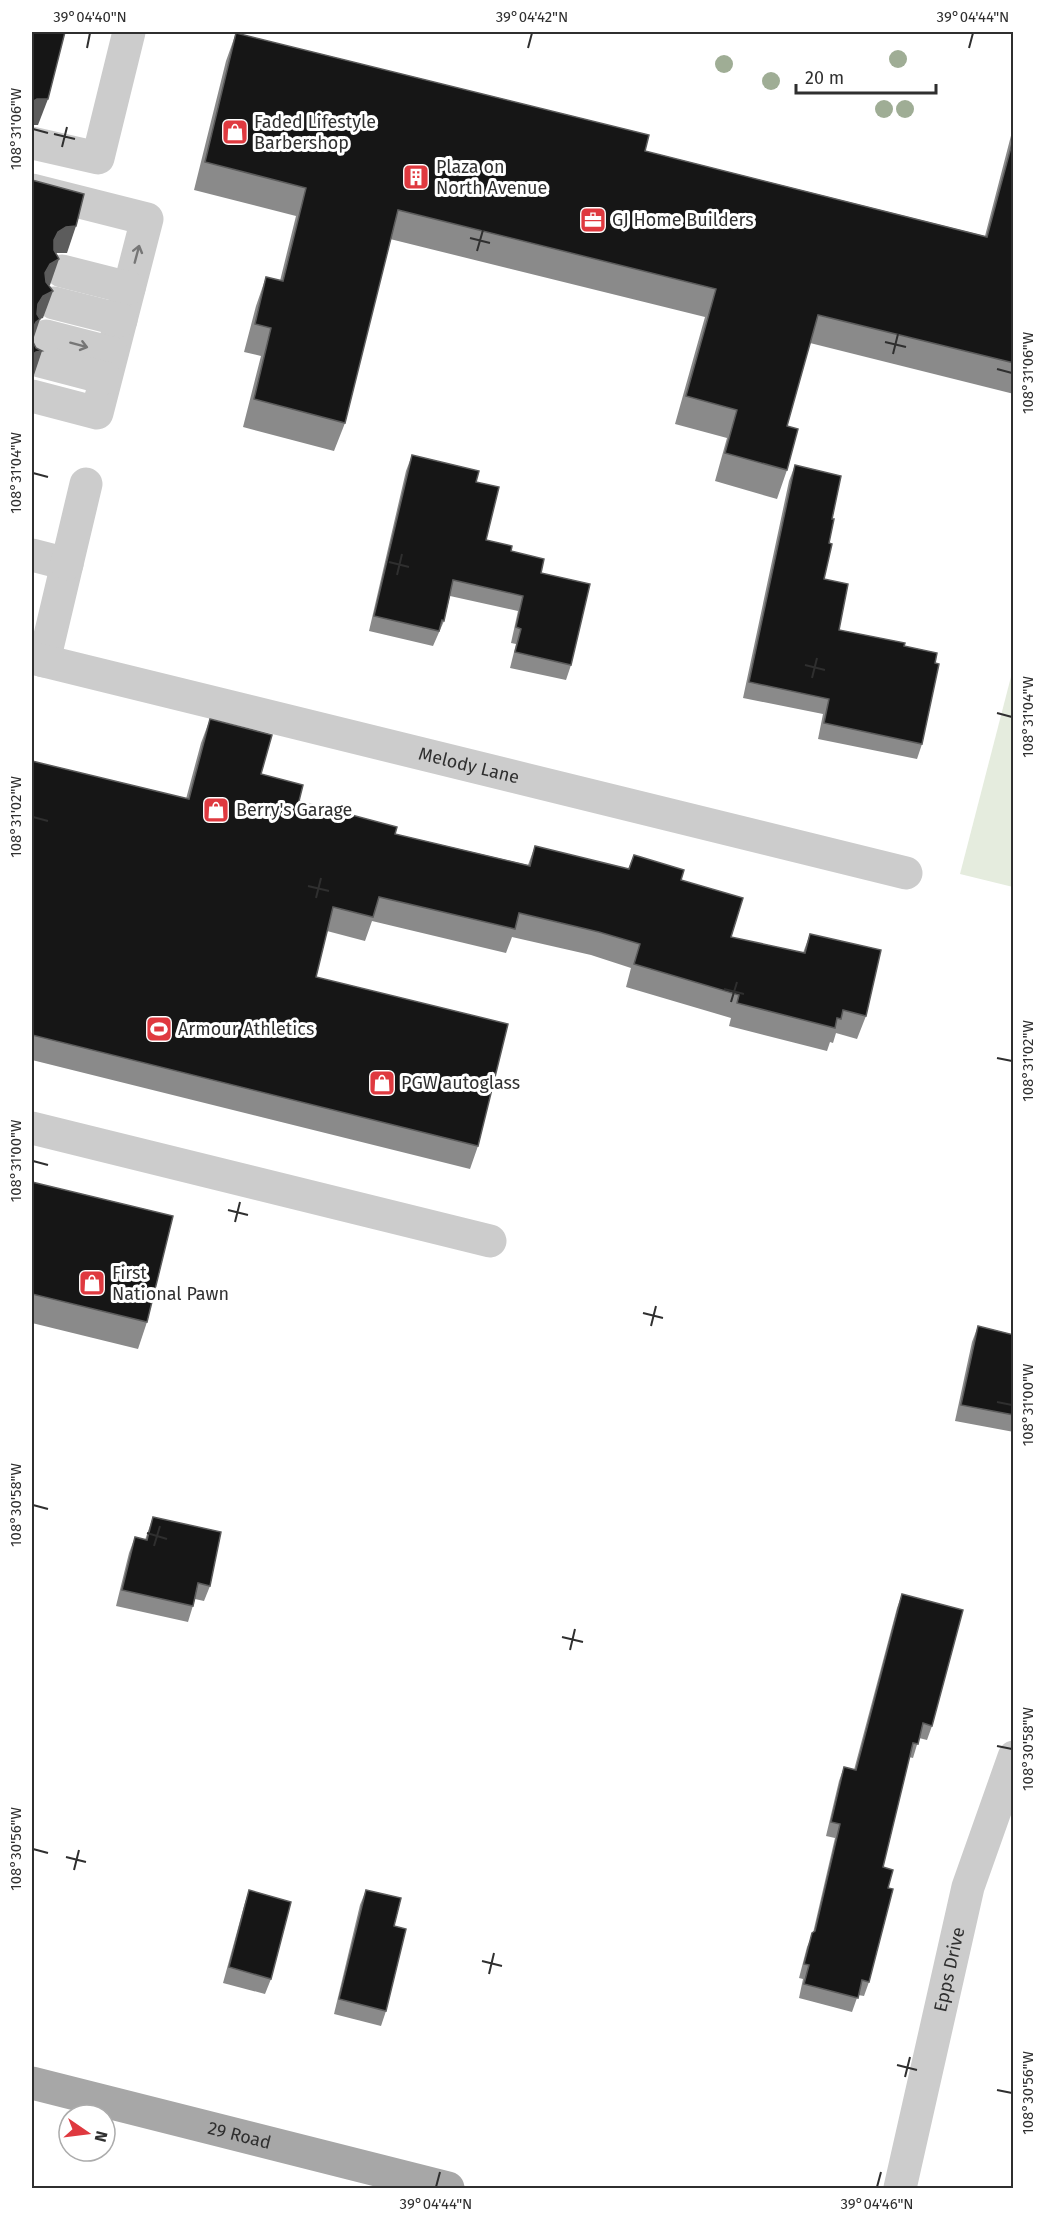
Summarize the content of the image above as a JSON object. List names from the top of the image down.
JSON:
{
  "streets": {
    "main road": ["29 Road"],
    "street": ["Melody Lane", "Epps Drive"]
  },
  "places": {
    "shop": [
      "Faded Lifestyle Barbershop",
      "Berry's Garage",
      "PGW autoglass",
      "First National Pawn"
    ],
    "building": ["Plaza on North Avenue"],
    "office": ["GJ Home Builders"],
    "sports": ["Armour Athletics"]
  },
  "scale_bar": "20 m",
  "north": "right",
  "coordinates": [
    "39°04'40\"N",
    "39°04'42\"N",
    "39°04'44\"N",
    "108°31'06\"W",
    "108°31'04\"W",
    "108°31'02\"W",
    "108°31'00\"W",
    "108°30'58\"W",
    "108°30'56\"W",
    "39°04'46\"N"
  ]
}
